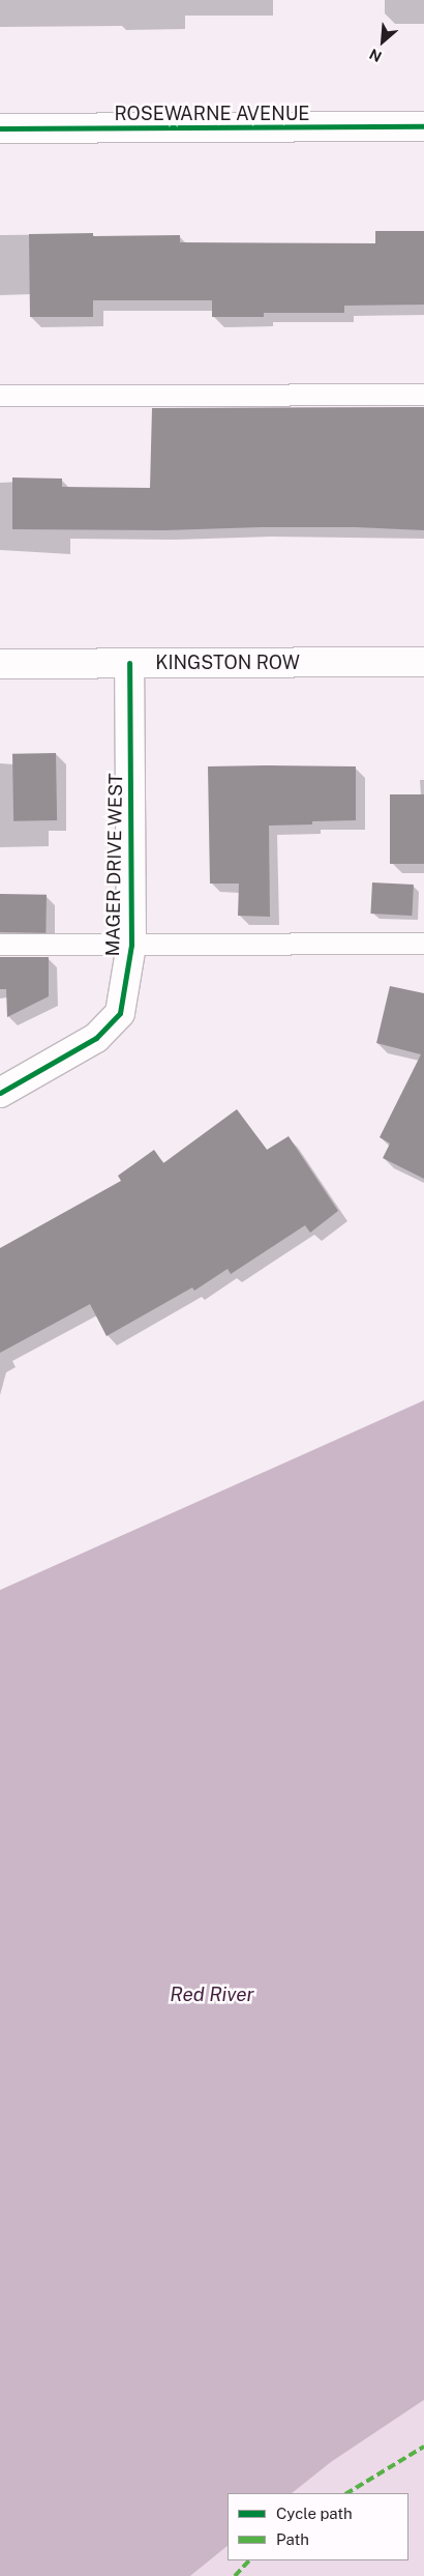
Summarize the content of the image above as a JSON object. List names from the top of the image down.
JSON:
{
  "streets": {
    "street": ["ROSEWARNE AVENUE", "KINGSTON ROW", "MAGER DRIVE WEST"]
  },
  "crossings": [
    ["KINGSTON ROW", "MAGER DRIVE WEST"]
  ],
  "water": ["Red River"],
  "legend": ["Cycle path", "Path"],
  "north": "bottom left"
}
